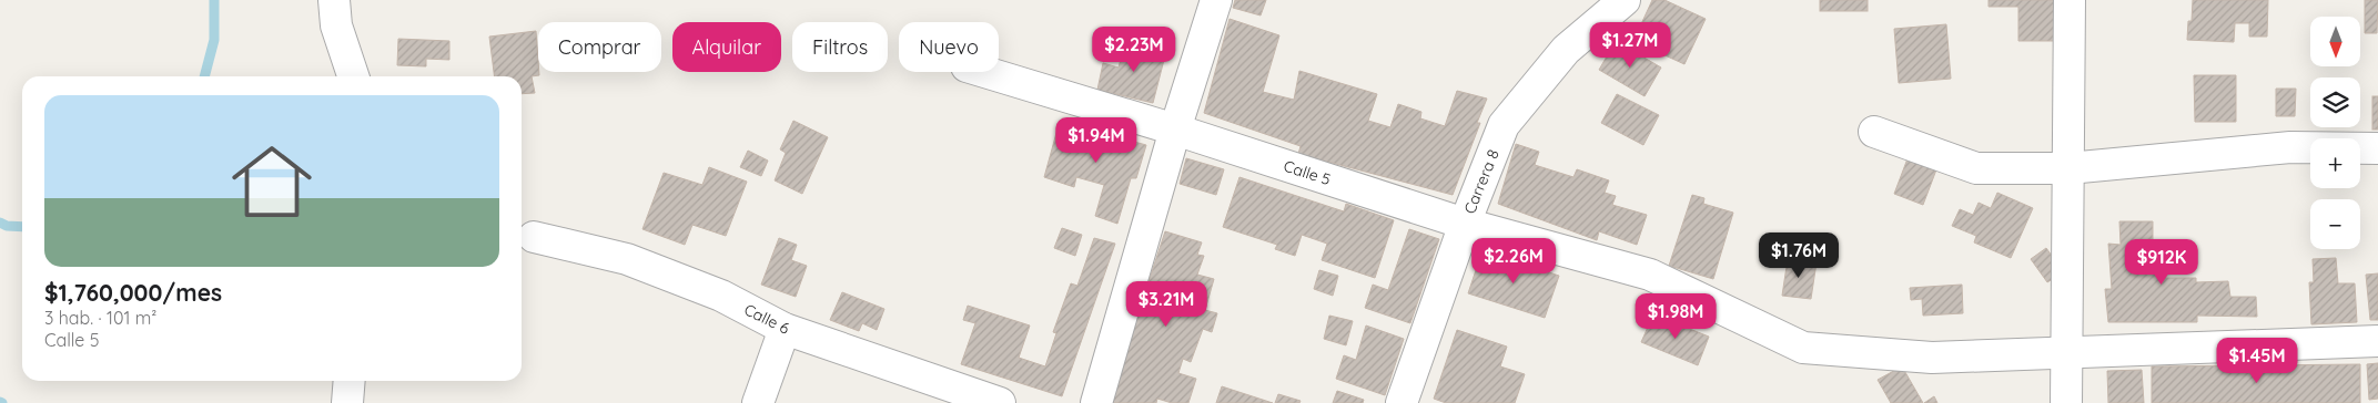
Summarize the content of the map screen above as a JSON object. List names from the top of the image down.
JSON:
{
  "streets": {
    "street": ["Calle 5", "Carrera 8", "Calle 6"]
  },
  "crossings": [
    ["Calle 5", "Carrera 8"]
  ],
  "north": "bottom",
  "page": {
    "map_buttons": ["+", "−"],
    "price": [
      "$1.27M",
      "$2.23M",
      "$1.94M",
      "$1.76M",
      "$2.26M",
      "$912K",
      "$3.21M",
      "$1.98M",
      "$1.45M"
    ],
    "chip": [
      "Comprar",
      "Alquilar",
      "Filtros",
      "Nuevo"
    ],
    "list": [
      {
        "name": "$1,760,000/mes",
        "note": "3 hab. · 101 m² · Calle 5"
      }
    ]
  }
}
